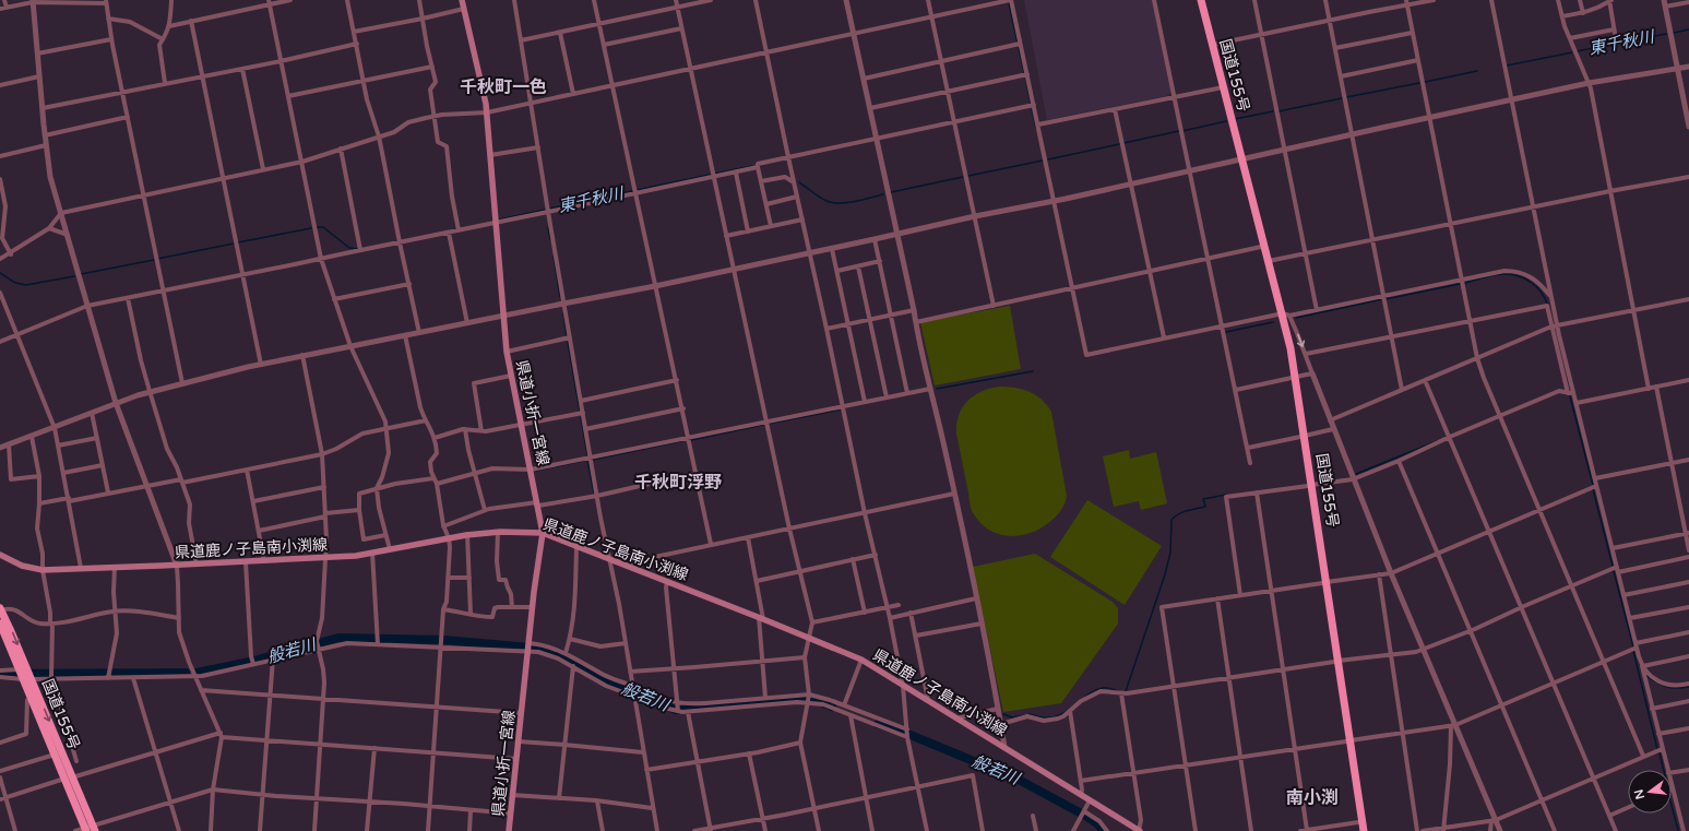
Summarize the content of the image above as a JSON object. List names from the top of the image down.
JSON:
{
  "streets": {
    "highway": ["国道155号"],
    "main road": ["県道小折一宮線", "県道鹿ノ子島南小渕線"]
  },
  "crossings": [
    ["県道小折一宮線", "県道鹿ノ子島南小渕線"]
  ],
  "districts": ["千秋町一色", "千秋町浮野", "南小渕"],
  "water": ["東千秋川", "般若川"],
  "north": "left"
}
